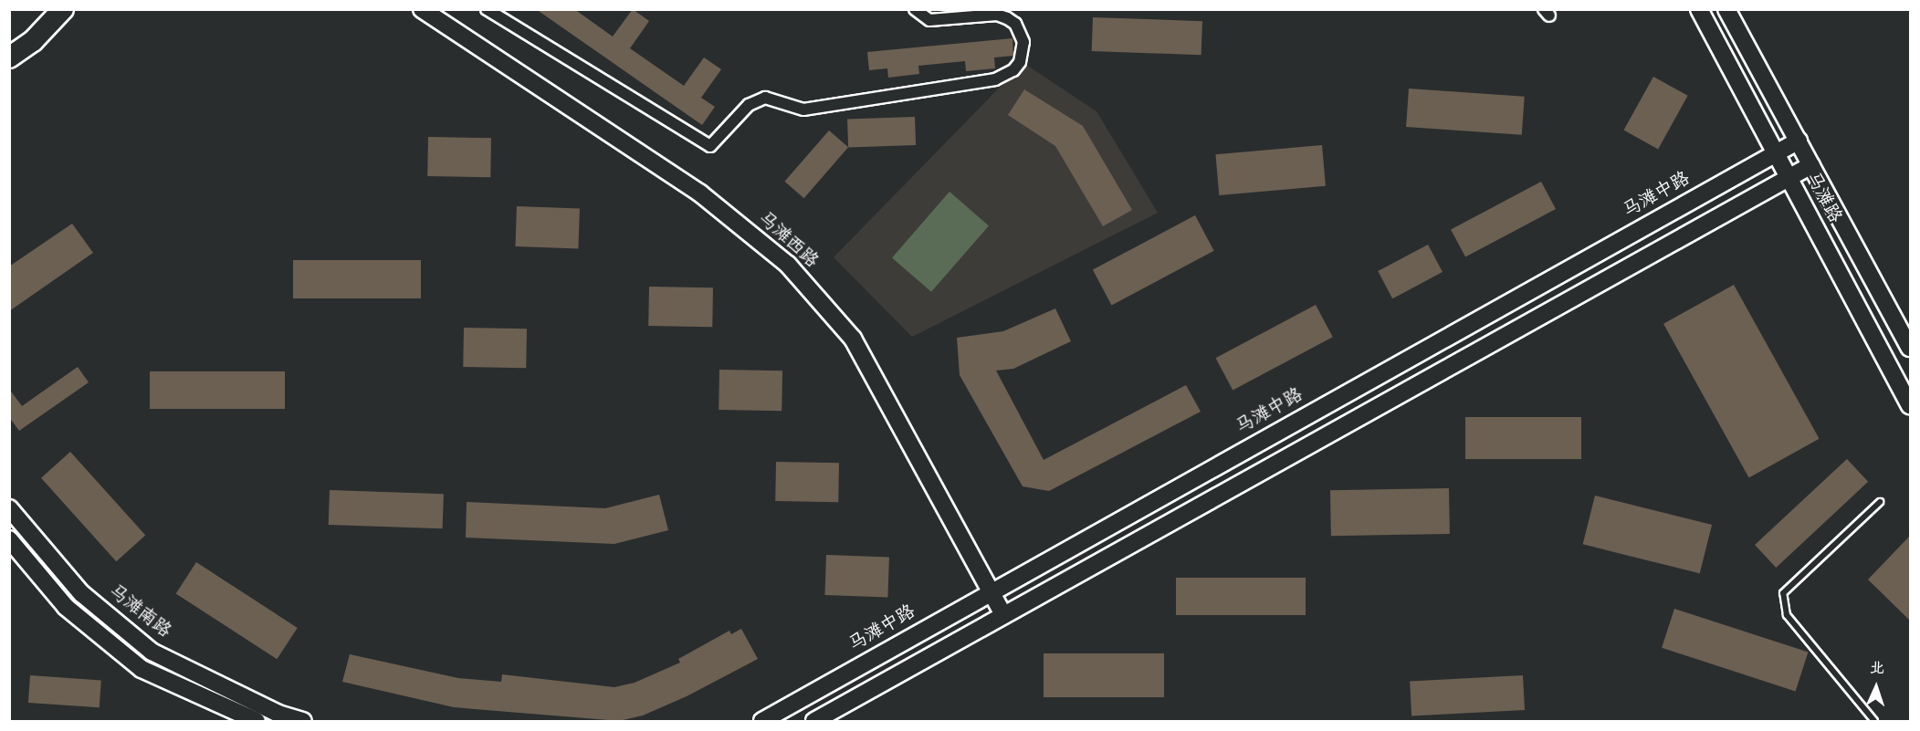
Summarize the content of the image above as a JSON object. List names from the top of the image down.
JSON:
{
  "streets": {
    "main road": [
      "马滩中路",
      "马滩路",
      "马滩西路",
      "马滩南路"
    ]
  },
  "crossings": [
    ["马滩中路", "马滩路"],
    ["马滩中路", "马滩西路"]
  ],
  "north": "top"
}
